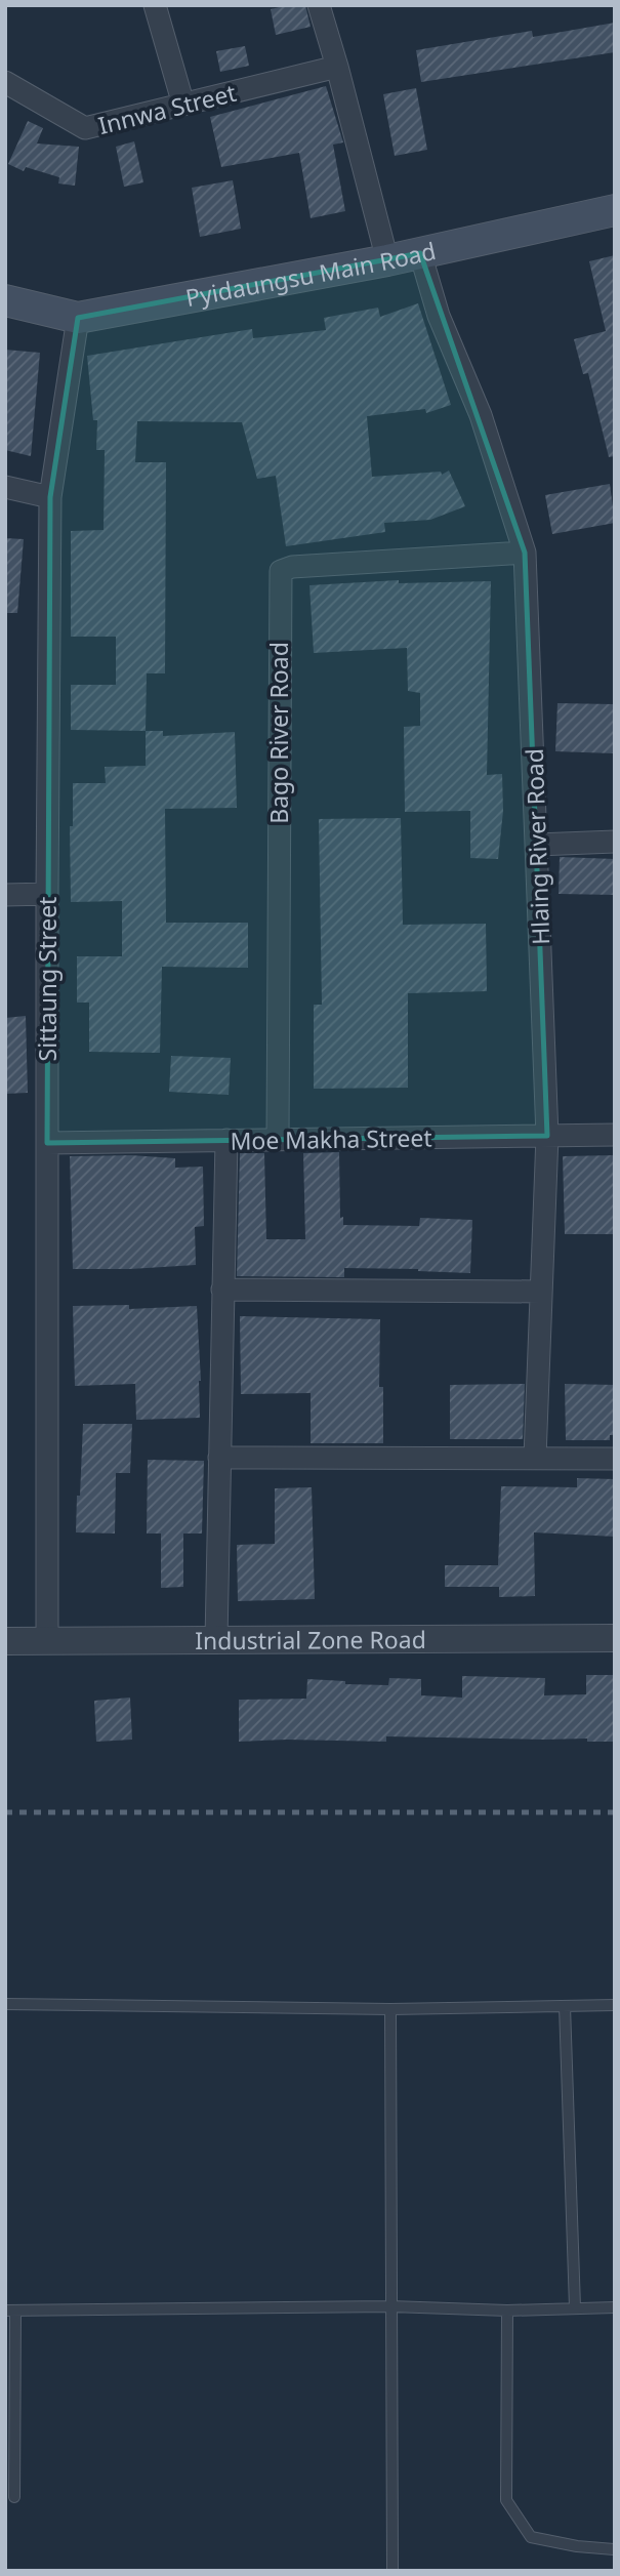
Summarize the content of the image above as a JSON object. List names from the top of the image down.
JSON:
{
  "streets": {
    "main road": ["Pyidaungsu Main Road"],
    "street": [
      "Innwa Street",
      "Bago River Road",
      "Hlaing River Road",
      "Sittaung Street",
      "Moe Makha Street",
      "Industrial Zone Road"
    ]
  },
  "crossings": [
    ["Pyidaungsu Main Road", "Hlaing River Road"],
    ["Pyidaungsu Main Road", "Sittaung Street"],
    ["Bago River Road", "Hlaing River Road"],
    ["Bago River Road", "Moe Makha Street"],
    ["Hlaing River Road", "Moe Makha Street"],
    ["Sittaung Street", "Moe Makha Street"],
    ["Sittaung Street", "Industrial Zone Road"]
  ]
}
